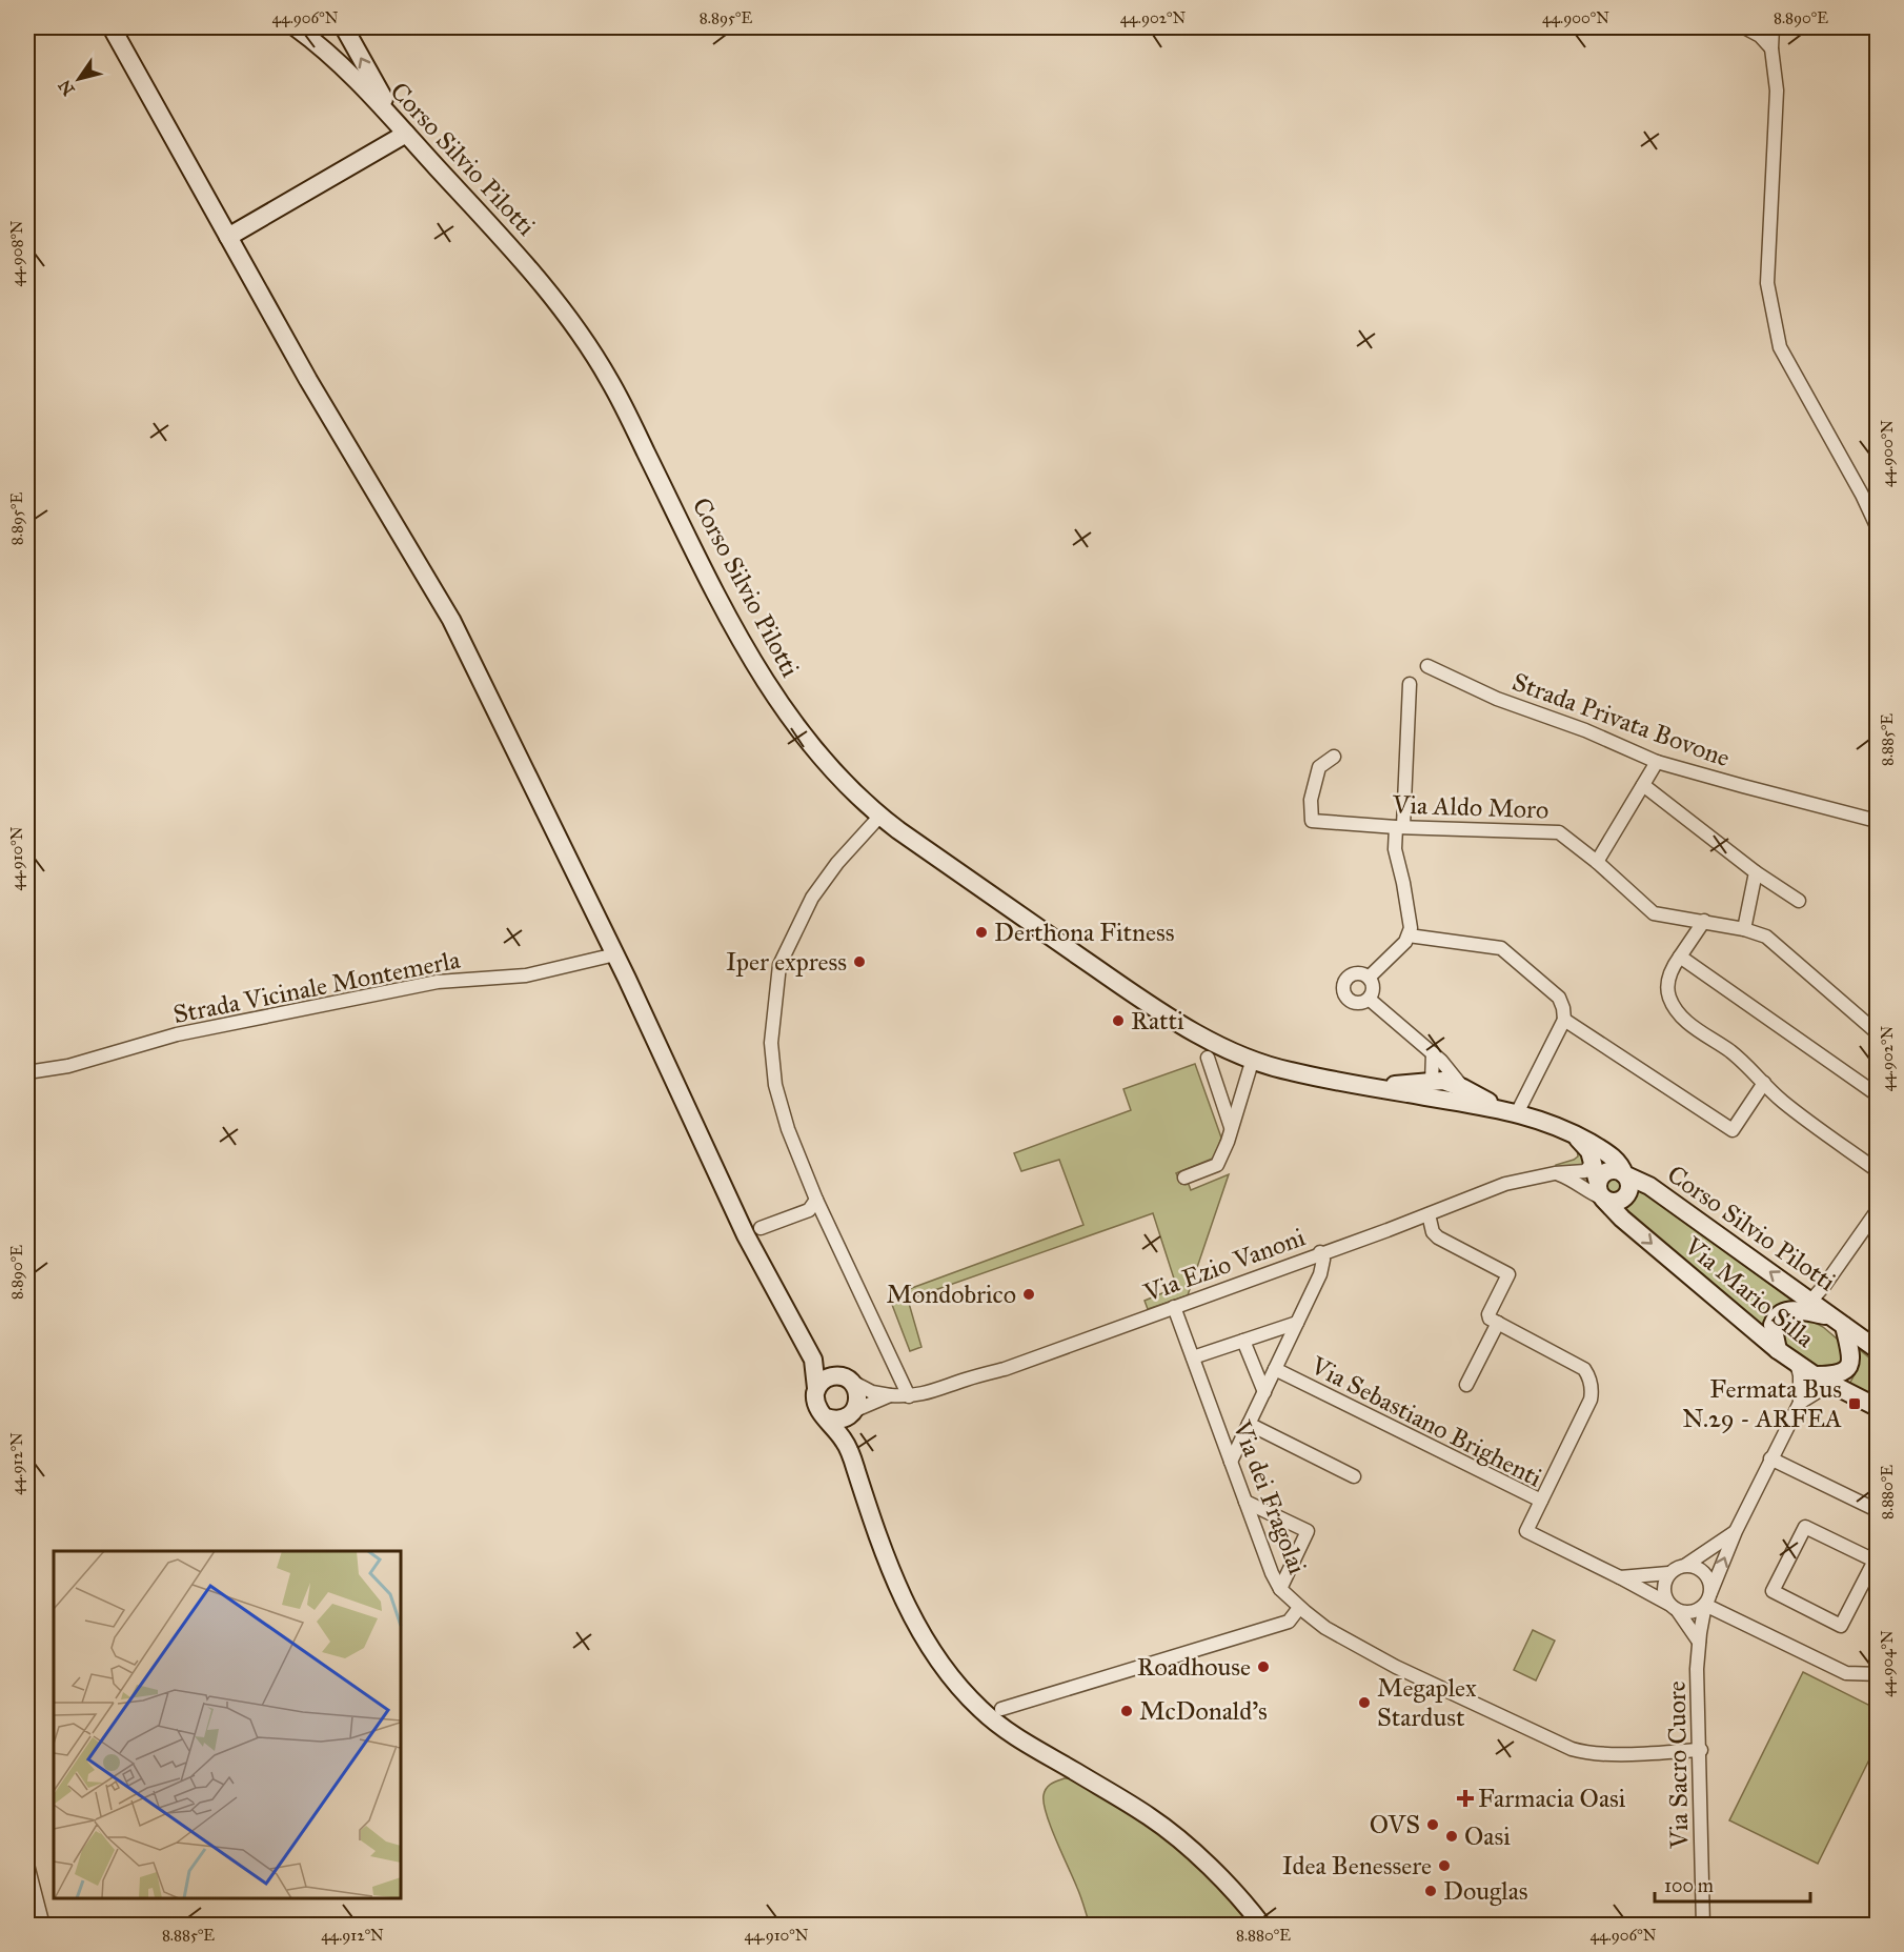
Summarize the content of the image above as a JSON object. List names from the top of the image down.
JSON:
{
  "streets": {
    "main road": ["Corso Silvio Pilotti", "Via Mario Silla"],
    "street": [
      "Strada Privata Bovone",
      "Via Aldo Moro",
      "Strada Vicinale Montemerla",
      "Via Ezio Vanoni",
      "Via Sebastiano Brighenti",
      "Via dei Fragolai",
      "Via Sacro Cuore"
    ]
  },
  "crossings": [
    ["Corso Silvio Pilotti", "Via Ezio Vanoni"],
    ["Corso Silvio Pilotti", "Via Mario Silla"],
    ["Via Ezio Vanoni", "Via dei Fragolai"],
    ["Via Sebastiano Brighenti", "Via Sacro Cuore"],
    ["Via dei Fragolai", "Via Sacro Cuore"]
  ],
  "one_way": ["Via Mario Silla"],
  "places": {
    "other": [
      "Derthona Fitness",
      "Iper express",
      "Ratti",
      "Mondobrico",
      "Roadhouse",
      "Megaplex Stardust",
      "McDonald's",
      "OVS",
      "Oasi",
      "Idea Benessere",
      "Douglas"
    ],
    "transit": ["Fermata Bus N.29 - ARFEA"],
    "health": ["Farmacia Oasi"]
  },
  "scale_bar": "100 m",
  "north": "bottom left",
  "coordinates": [
    "44.906°N",
    "8.895°E",
    "44.902°N",
    "44.900°N",
    "8.890°E",
    "44.908°N",
    "8.885°E",
    "44.910°N",
    "44.912°N",
    "8.880°E",
    "44.904°N"
  ]
}
